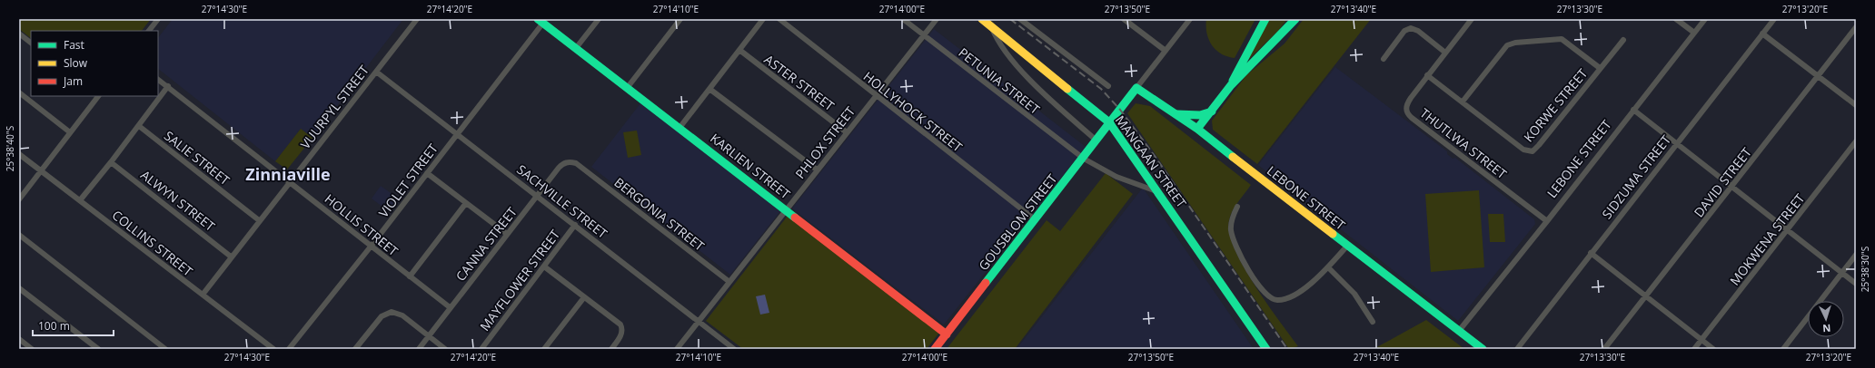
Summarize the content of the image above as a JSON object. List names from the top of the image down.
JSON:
{
  "streets": {
    "street": [
      "PETUNIA STREET",
      "ASTER STREET",
      "KORWE STREET",
      "VUURPYL STREET",
      "HOLLYHOCK STREET",
      "PHLOX STREET",
      "THUTLWA STREET",
      "SALIE STREET",
      "LEBONE STREET",
      "MANGAAN STREET",
      "KARLIEN STREET",
      "SIDZUMA STREET",
      "VIOLET STREET",
      "DAVID STREET",
      "ALWYN STREET",
      "SACHVILLE STREET",
      "BERGONIA STREET",
      "GOUSBLOM STREET",
      "HOLLIS STREET",
      "MOKWENA STREET",
      "COLLINS STREET",
      "CANNA STREET",
      "MAYFLOWER STREET"
    ]
  },
  "crossings": [
    ["PETUNIA STREET", "PHLOX STREET"],
    ["PETUNIA STREET", "MANGAAN STREET"],
    ["PETUNIA STREET", "GOUSBLOM STREET"],
    ["ASTER STREET", "PHLOX STREET"],
    ["KORWE STREET", "THUTLWA STREET"],
    ["VUURPYL STREET", "SALIE STREET"],
    ["VUURPYL STREET", "ALWYN STREET"],
    ["VUURPYL STREET", "SACHVILLE STREET"],
    ["VUURPYL STREET", "HOLLIS STREET"],
    ["VUURPYL STREET", "COLLINS STREET"],
    ["HOLLYHOCK STREET", "PHLOX STREET"],
    ["HOLLYHOCK STREET", "GOUSBLOM STREET"],
    ["PHLOX STREET", "KARLIEN STREET"],
    ["PHLOX STREET", "SACHVILLE STREET"],
    ["PHLOX STREET", "BERGONIA STREET"],
    ["THUTLWA STREET", "LEBONE STREET"],
    ["LEBONE STREET", "GOUSBLOM STREET"],
    ["MANGAAN STREET", "GOUSBLOM STREET"],
    ["KARLIEN STREET", "VIOLET STREET"],
    ["KARLIEN STREET", "GOUSBLOM STREET"],
    ["VIOLET STREET", "SACHVILLE STREET"],
    ["VIOLET STREET", "HOLLIS STREET"],
    ["SACHVILLE STREET", "CANNA STREET"],
    ["SACHVILLE STREET", "MAYFLOWER STREET"],
    ["BERGONIA STREET", "CANNA STREET"],
    ["HOLLIS STREET", "CANNA STREET"]
  ],
  "districts": ["Zinniaville"],
  "legend": ["Fast", "Slow", "Jam"],
  "scale_bar": "100 m",
  "north": "bottom",
  "coordinates": [
    "27°14'30\"E",
    "27°14'20\"E",
    "27°14'10\"E",
    "27°14'00\"E",
    "27°13'50\"E",
    "27°13'40\"E",
    "27°13'30\"E",
    "27°13'20\"E",
    "25°38'40\"S",
    "25°38'30\"S"
  ]
}
